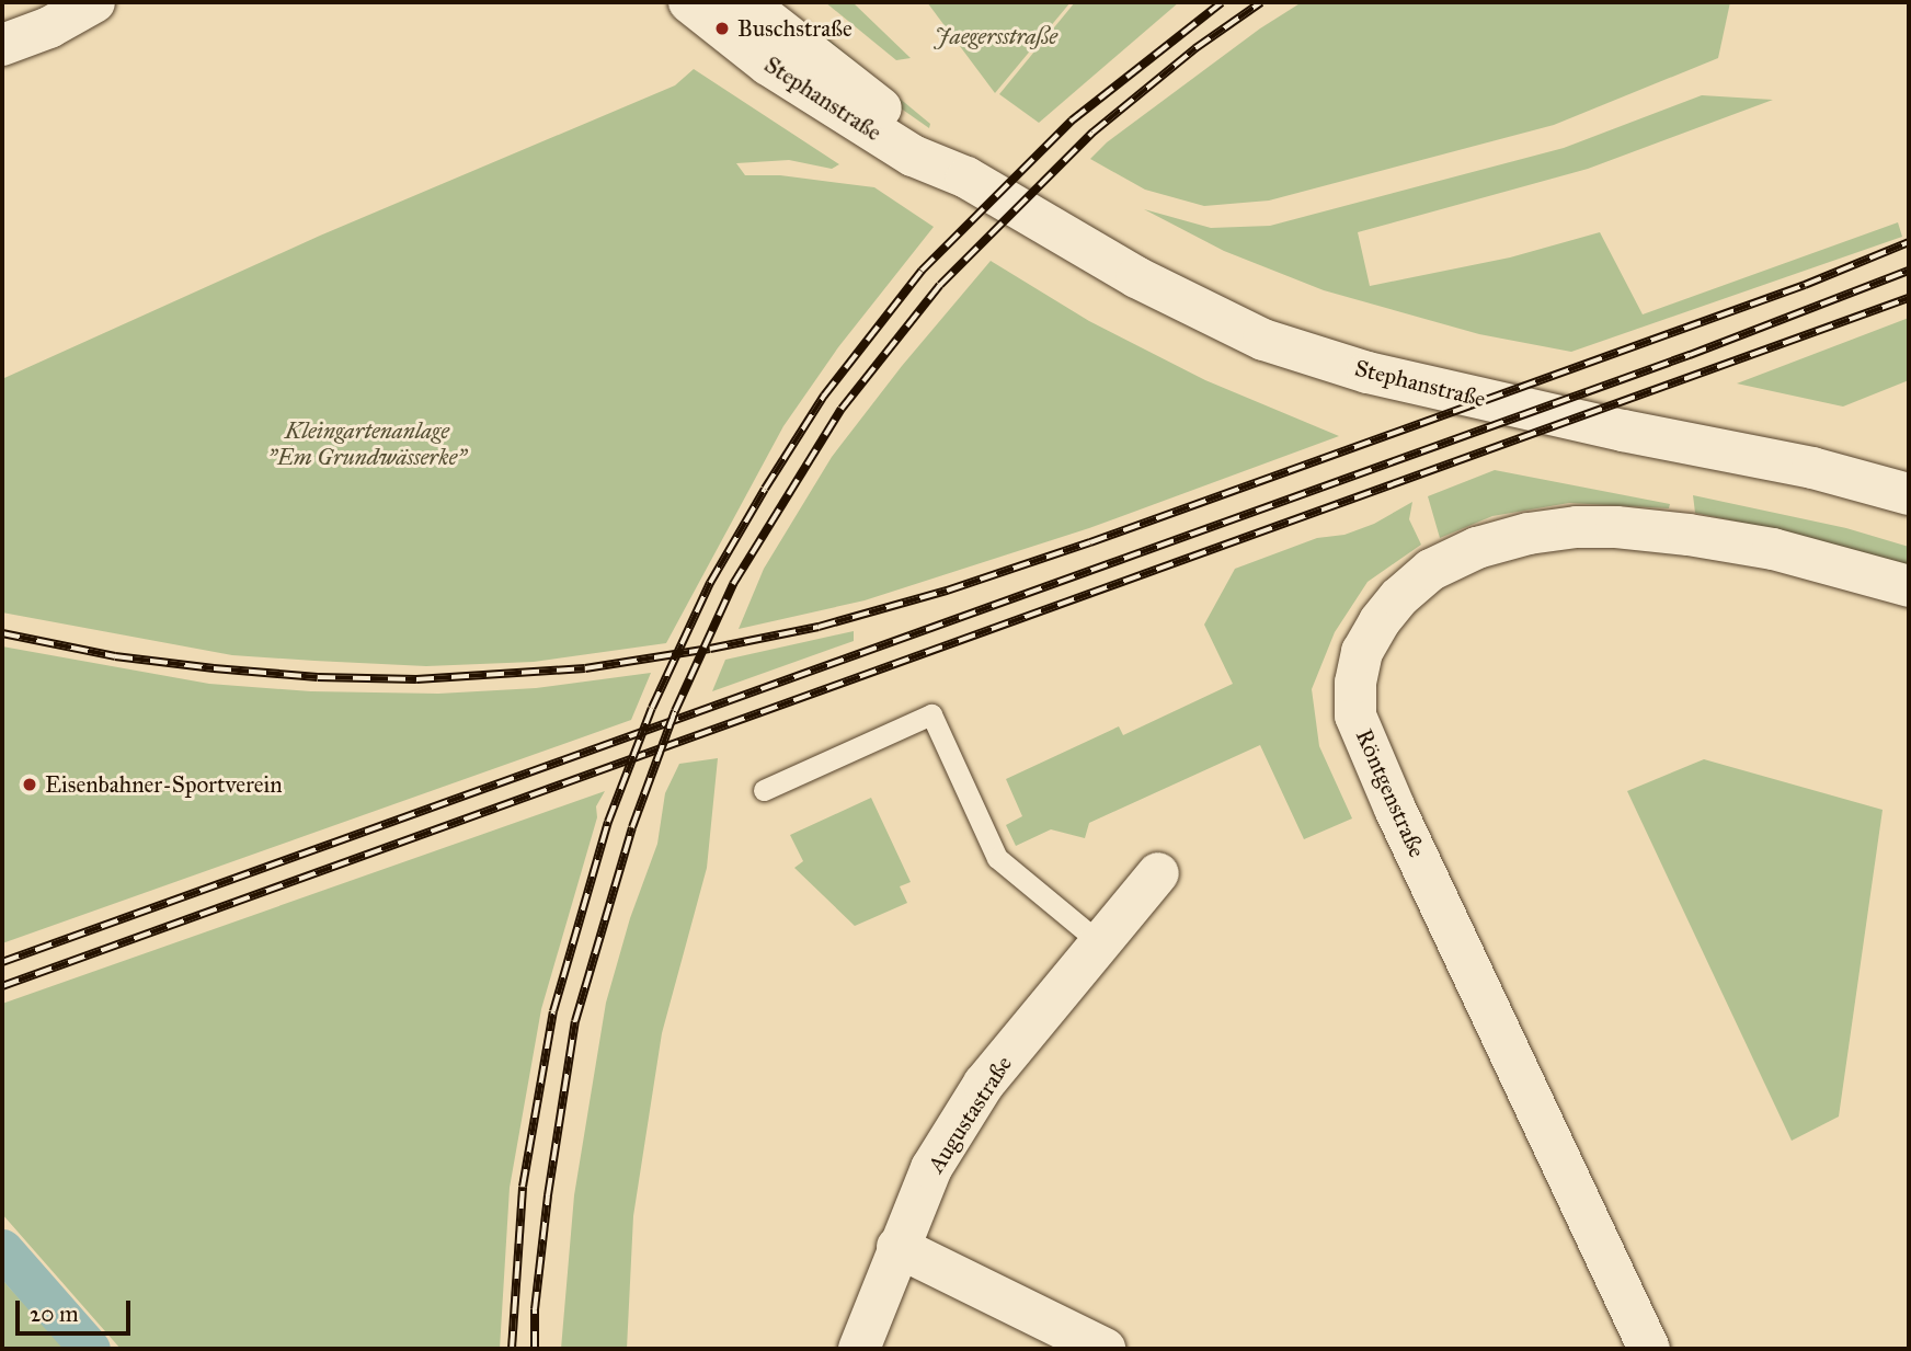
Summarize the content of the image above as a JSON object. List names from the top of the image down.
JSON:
{
  "streets": {
    "street": ["Stephanstraße", "Röntgenstraße", "Augustastraße"]
  },
  "parks": ["Jaegersstraße", "Kleingartenanlage \"Em Grundwässerke\""],
  "places": ["Buschstraße", "Eisenbahner-Sportverein"],
  "scale_bar": "20 m"
}
